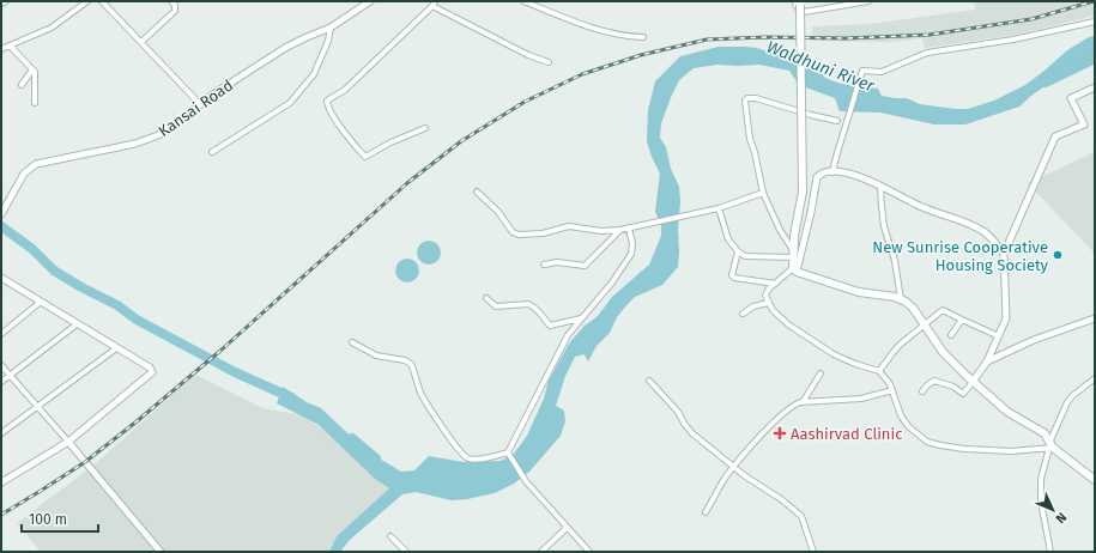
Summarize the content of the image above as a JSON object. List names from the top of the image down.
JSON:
{
  "streets": {
    "street": ["Kansai Road"]
  },
  "water": ["Waldhuni River"],
  "places": {
    "other": ["New Sunrise Cooperative Housing Society"],
    "health": ["Aashirvad Clinic"]
  },
  "scale_bar": "100 m",
  "north": "bottom right"
}
